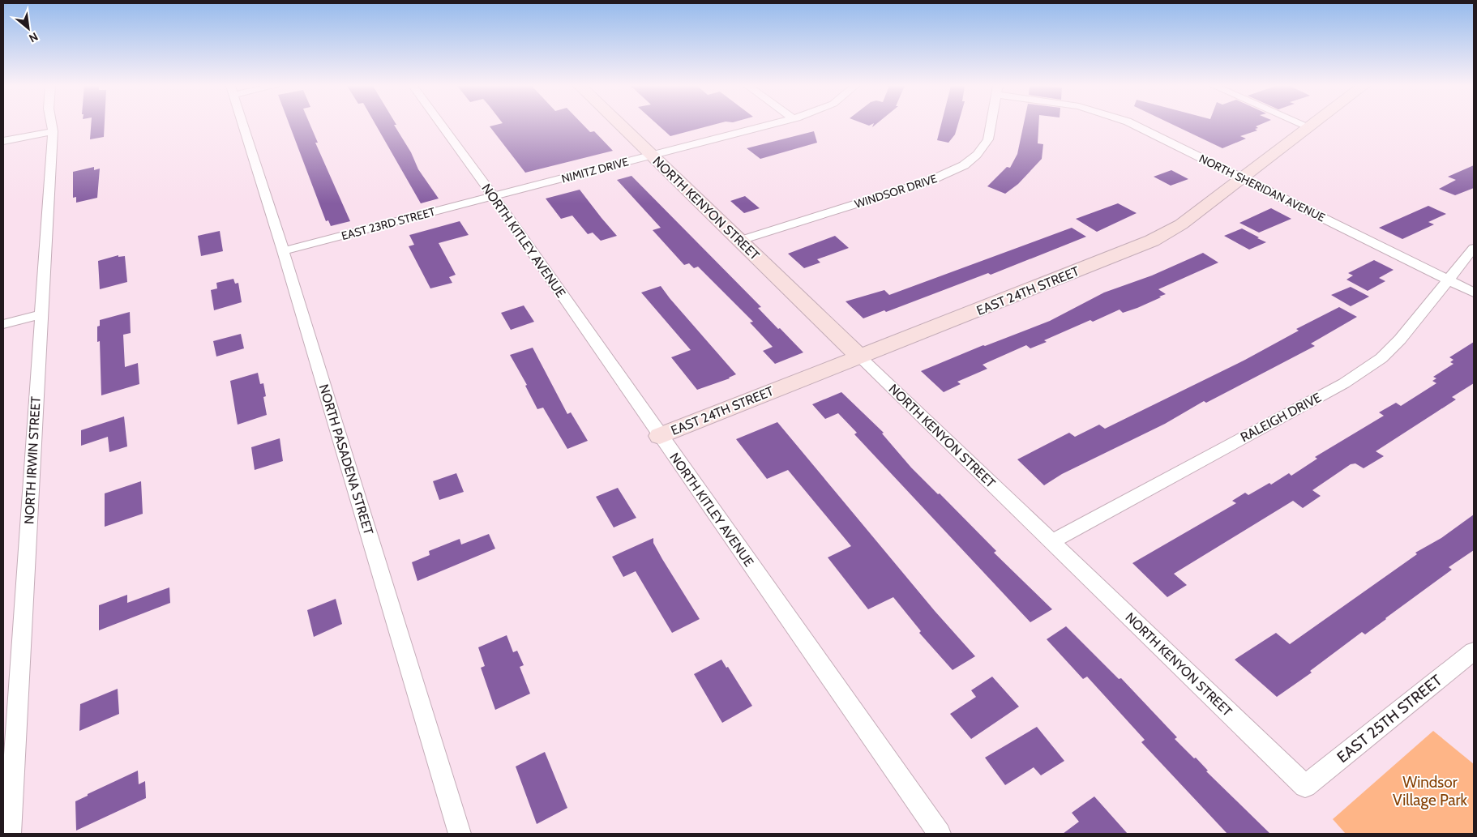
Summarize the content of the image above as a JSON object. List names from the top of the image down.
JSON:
{
  "streets": {
    "street": [
      "NIMITZ DRIVE",
      "NORTH SHERIDAN AVENUE",
      "WINDSOR DRIVE",
      "NORTH KENYON STREET",
      "EAST 23RD STREET",
      "NORTH KITLEY AVENUE",
      "EAST 24TH STREET",
      "RALEIGH DRIVE",
      "NORTH PASADENA STREET",
      "NORTH IRWIN STREET",
      "EAST 25TH STREET"
    ]
  },
  "crossings": [
    ["NIMITZ DRIVE", "NORTH KENYON STREET"],
    ["NIMITZ DRIVE", "EAST 23RD STREET"],
    ["NIMITZ DRIVE", "NORTH KITLEY AVENUE"],
    ["NORTH SHERIDAN AVENUE", "EAST 24TH STREET"],
    ["NORTH SHERIDAN AVENUE", "RALEIGH DRIVE"],
    ["WINDSOR DRIVE", "NORTH KENYON STREET"],
    ["NORTH KENYON STREET", "EAST 24TH STREET"],
    ["NORTH KENYON STREET", "RALEIGH DRIVE"],
    ["NORTH KENYON STREET", "EAST 25TH STREET"],
    ["EAST 23RD STREET", "NORTH KITLEY AVENUE"],
    ["EAST 23RD STREET", "NORTH PASADENA STREET"],
    ["NORTH KITLEY AVENUE", "EAST 24TH STREET"]
  ],
  "parks": ["Windsor Village Park"],
  "north": "bottom right"
}
